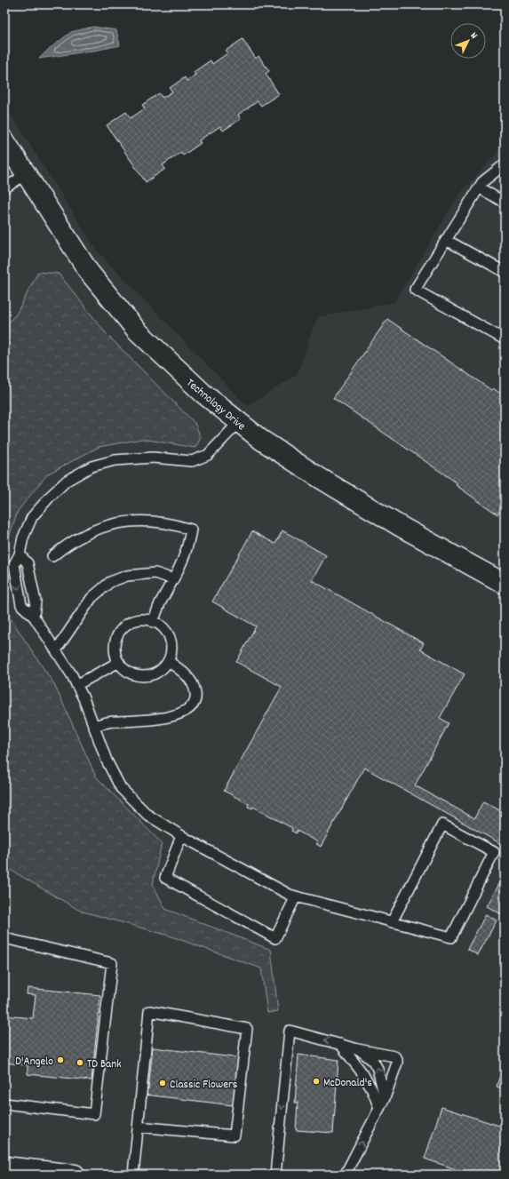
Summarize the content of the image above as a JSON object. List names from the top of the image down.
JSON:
{
  "streets": {
    "street": ["Technology Drive"]
  },
  "places": [
    "D'Angelo",
    "TD Bank",
    "McDonald's",
    "Classic Flowers"
  ],
  "north": "top right"
}
